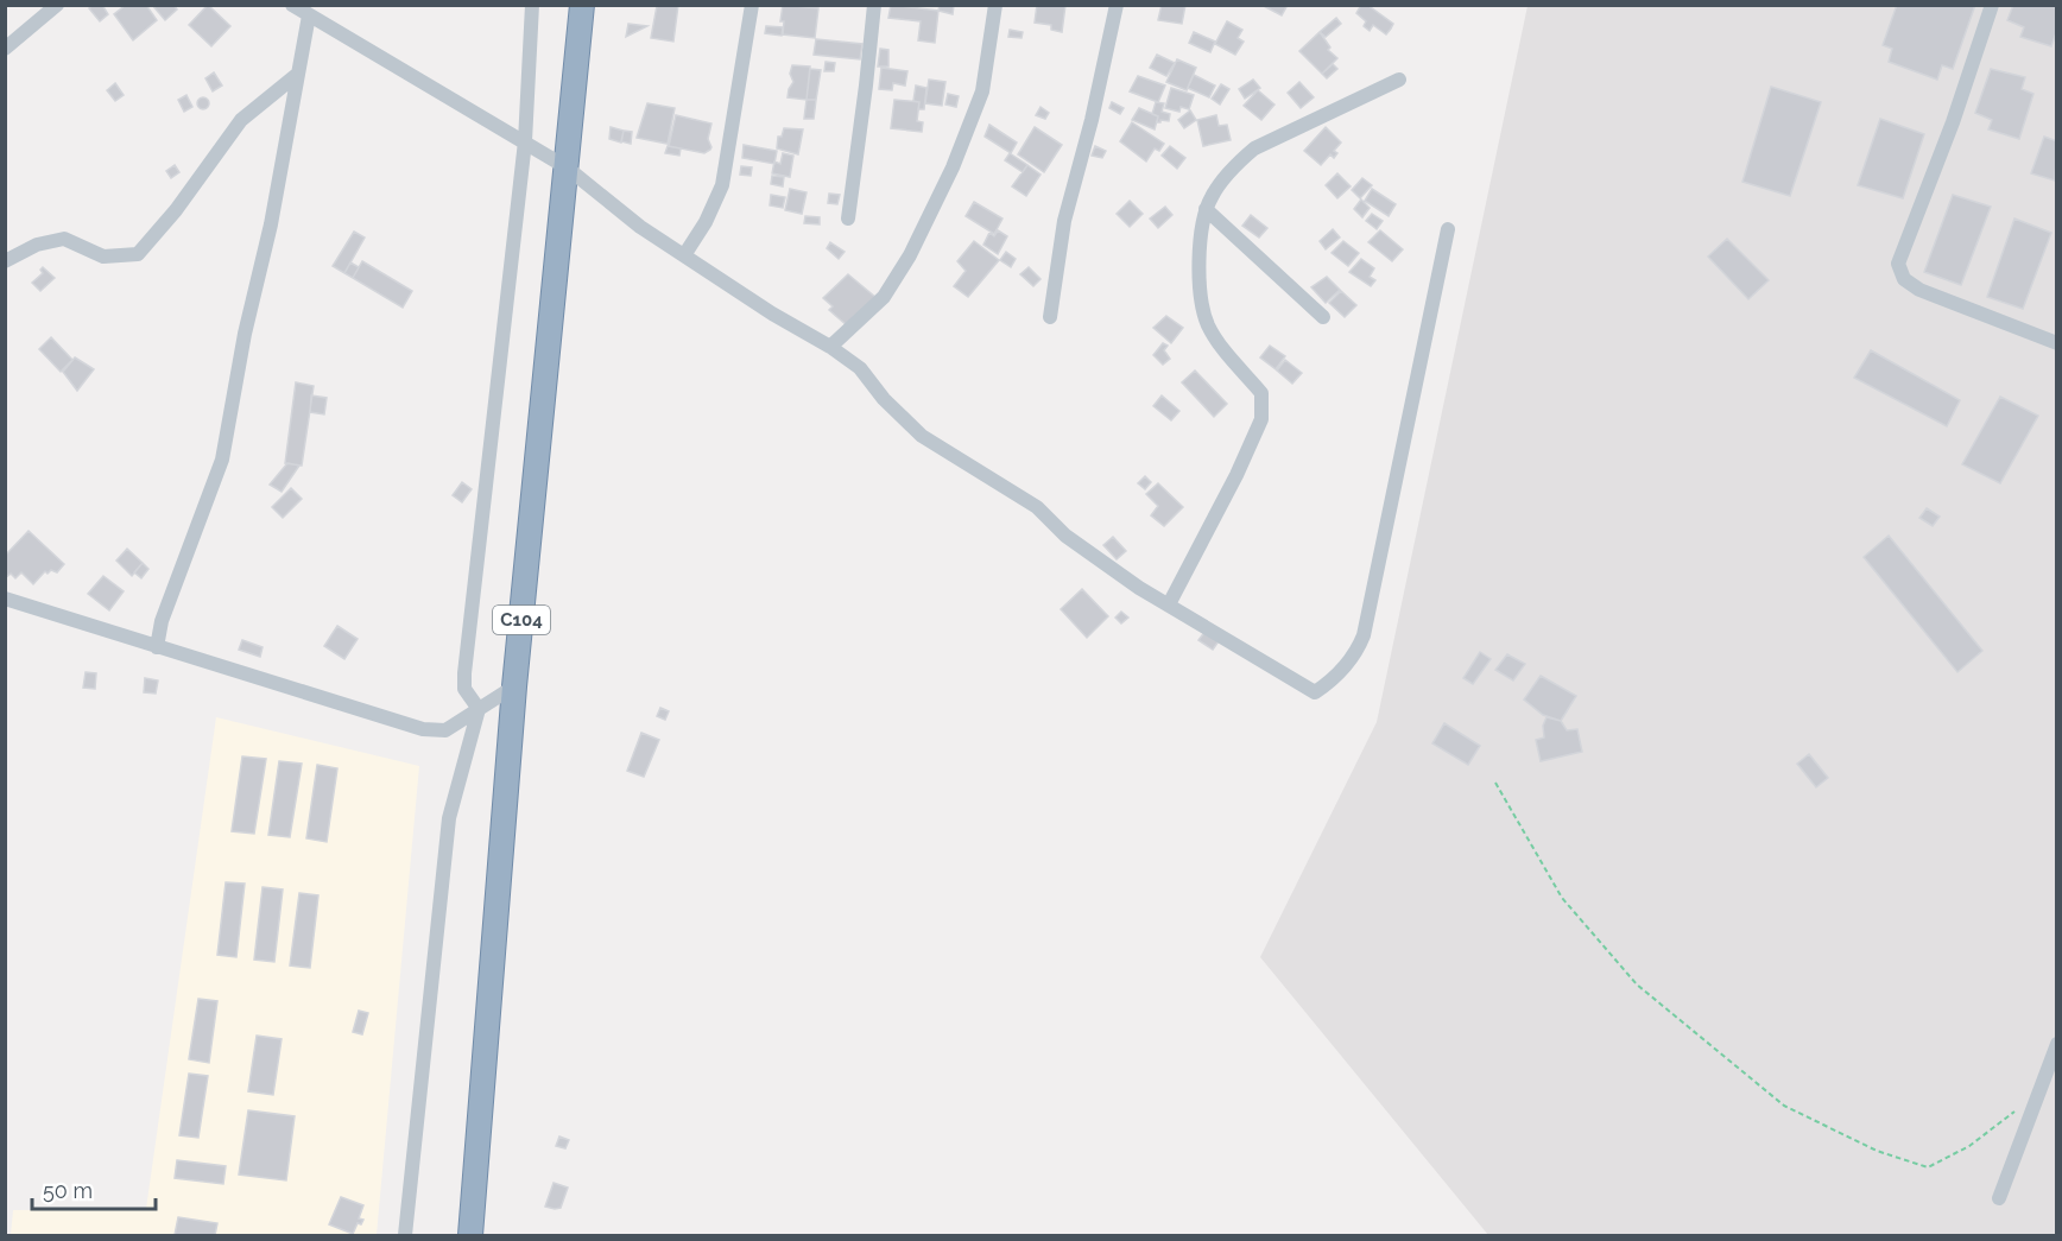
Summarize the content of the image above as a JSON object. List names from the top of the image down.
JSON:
{
  "streets": {
    "highway": ["C104"]
  },
  "scale_bar": "50 m"
}
